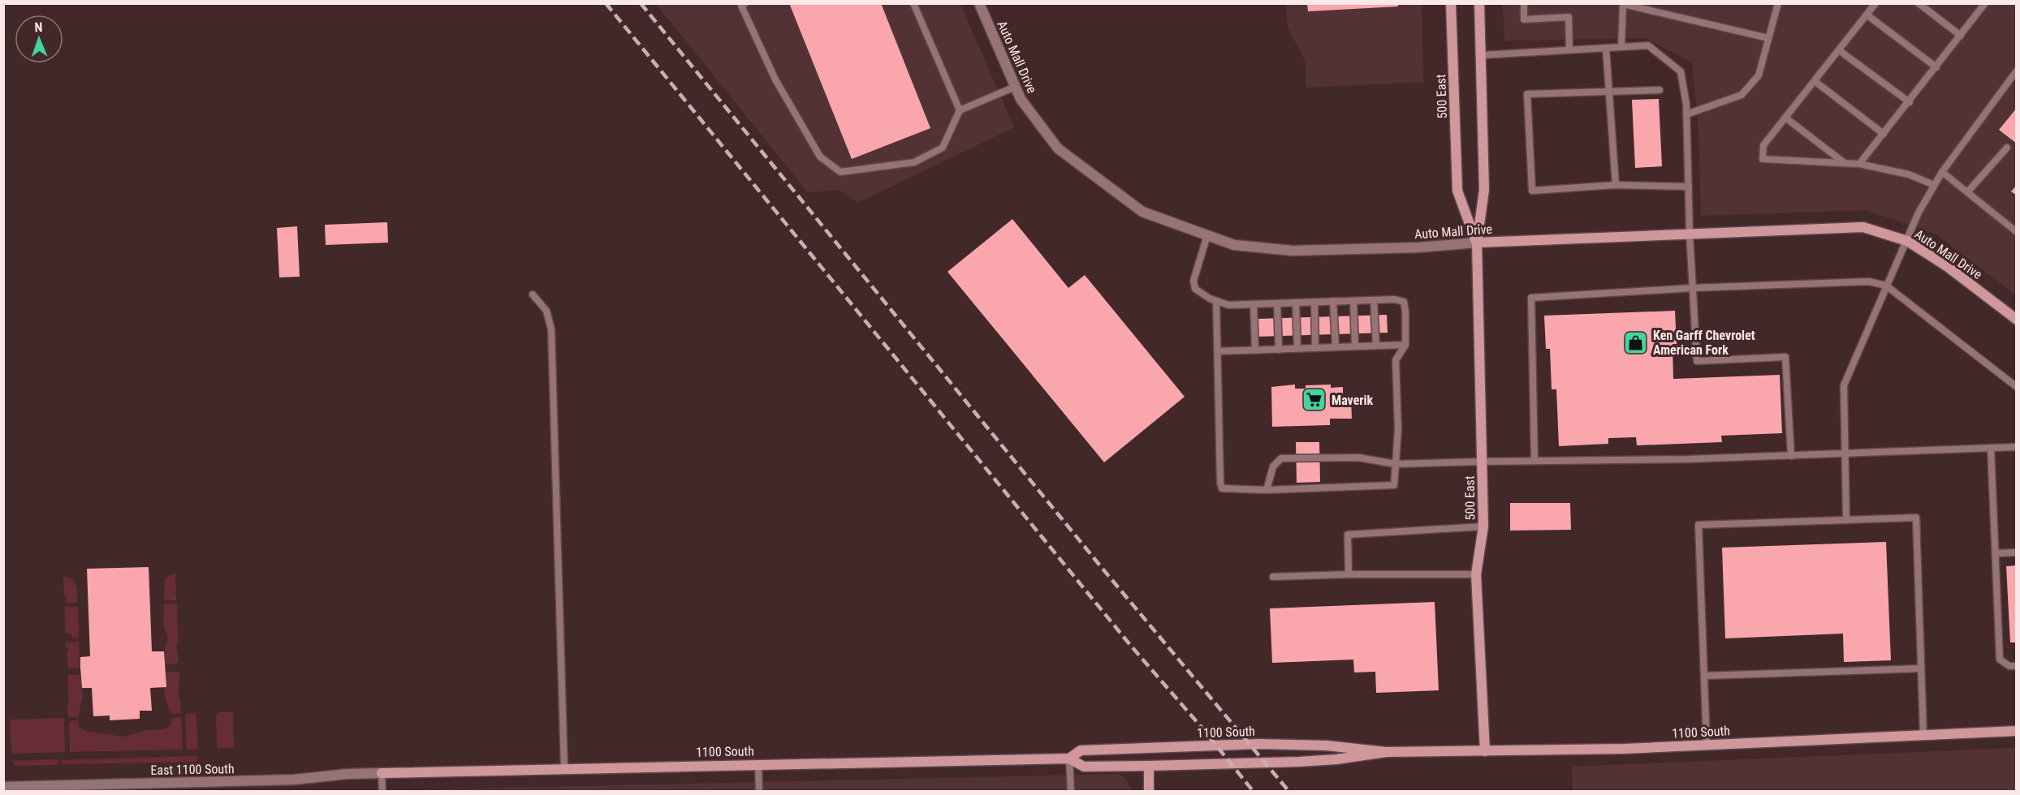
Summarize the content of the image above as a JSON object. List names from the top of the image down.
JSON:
{
  "streets": {
    "street": [
      "Auto Mall Drive",
      "500 East",
      "1100 South",
      "East 1100 South"
    ]
  },
  "crossings": [
    ["Auto Mall Drive", "500 East"],
    ["500 East", "1100 South"],
    ["1100 South", "East 1100 South"]
  ],
  "places": {
    "shop": ["Ken Garff Chevrolet American Fork"],
    "supermarket": ["Maverik"]
  },
  "north": "top"
}
